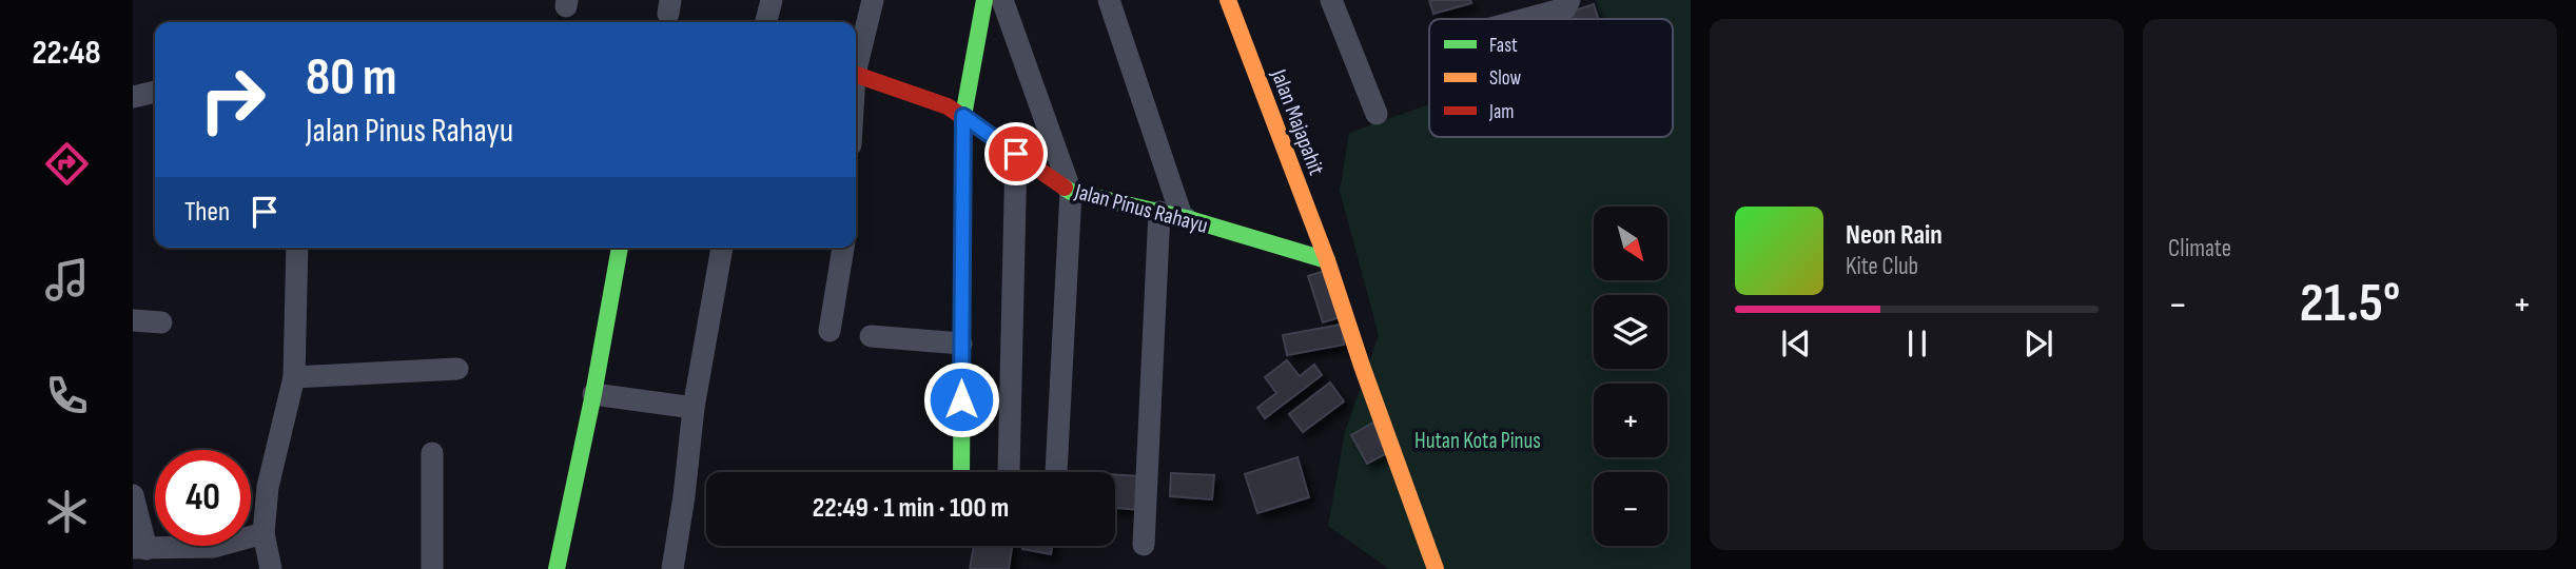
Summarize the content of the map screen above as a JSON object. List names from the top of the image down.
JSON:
{
  "streets": {
    "street": ["Jalan Majapahit", "Jalan Pinus Rahayu"]
  },
  "crossings": [
    ["Jalan Majapahit", "Jalan Pinus Rahayu"]
  ],
  "parks": ["Hutan Kota Pinus"],
  "legend": ["Fast", "Slow", "Jam"],
  "north": "bottom right",
  "page": {
    "tabs": "22:48",
    "tile": "Climate",
    "turn": ["80 m", "Jalan Pinus Rahayu"],
    "then": "Then",
    "map_buttons": ["+", "−"],
    "song": ["Neon Rain", "Kite Club"],
    "heat": ["−", "21.5°", "+"],
    "limit": "40",
    "trip": "22:49 · 1 min · 100 m"
  }
}
